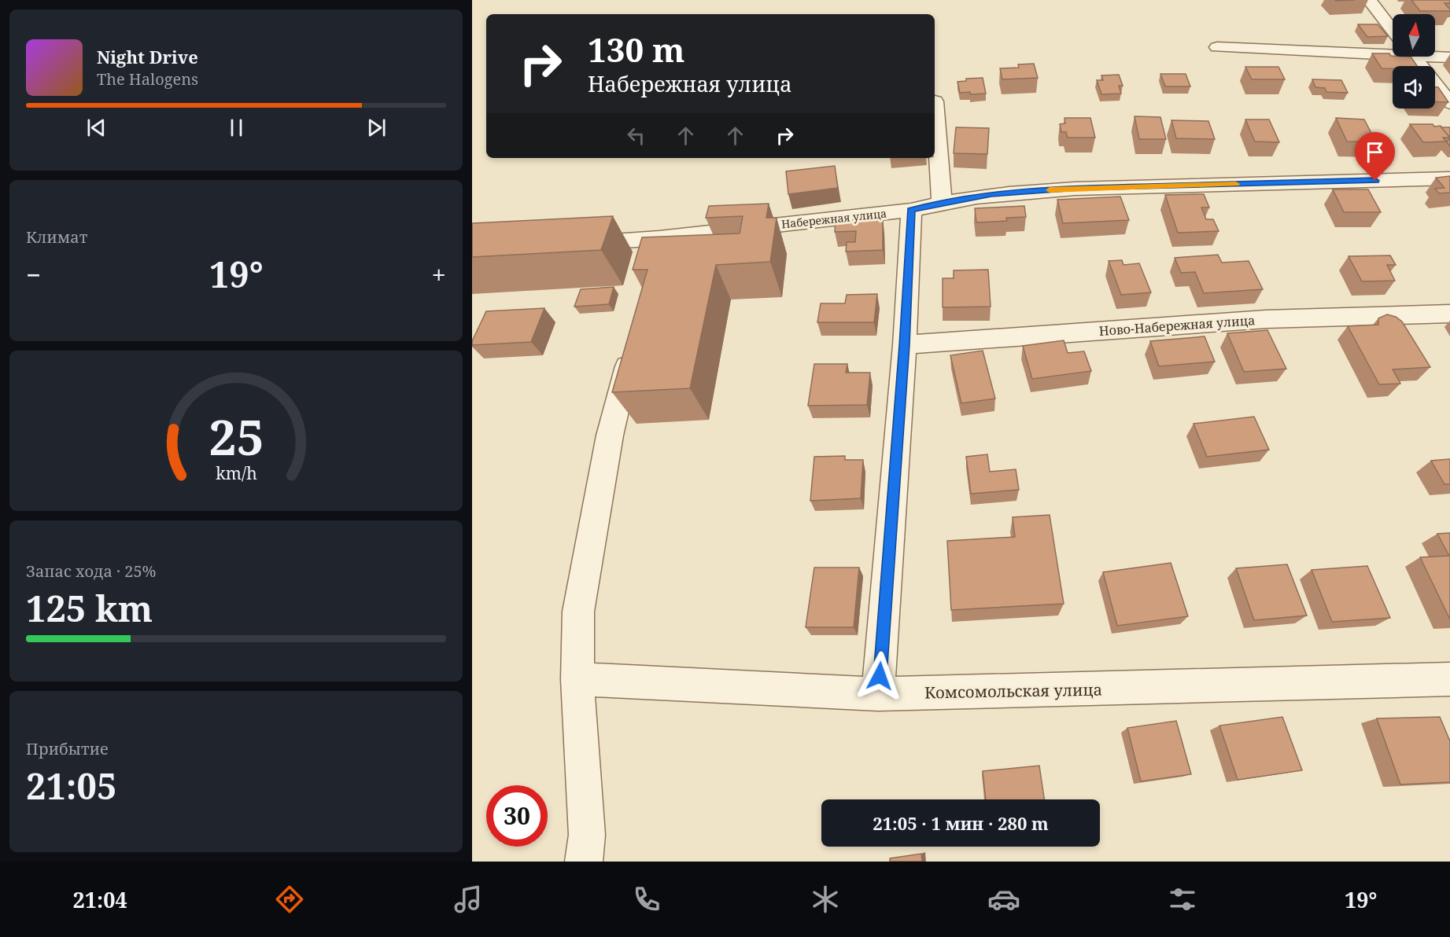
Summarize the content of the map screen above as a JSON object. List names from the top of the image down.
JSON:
{
  "streets": {
    "street": ["Набережная улица", "Ново-Набережная улица", "Комсомольская улица"]
  },
  "north": "top",
  "page": {
    "turn": ["130 m", "Набережная улица"],
    "song": ["Night Drive", "The Halogens"],
    "tile": [
      "Климат",
      ["Запас хода · 25%", "125 km"],
      ["Прибытие", "21:05"]
    ],
    "heat": ["−", "19°", "+"],
    "limit": "30",
    "trip": "21:05 · 1 мин · 280 m",
    "tabs": ["21:04", "19°"],
    "gauge": ["25", "km/h"]
  }
}
